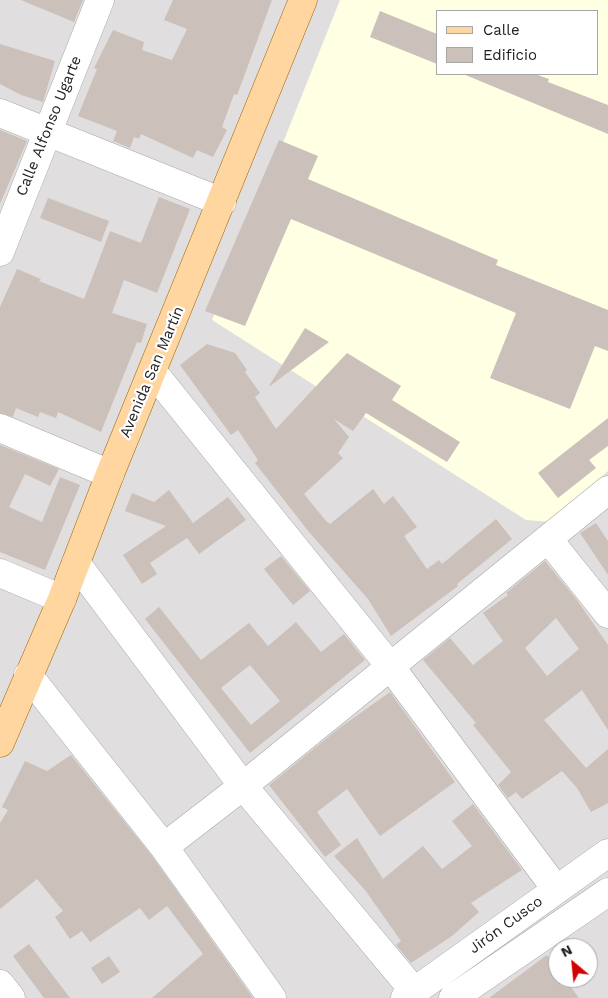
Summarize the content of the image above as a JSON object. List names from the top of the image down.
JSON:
{
  "streets": {
    "main road": ["Avenida San Martín"],
    "street": ["Calle Alfonso Ugarte", "Jirón Cusco"]
  },
  "legend": ["Calle", "Edificio"],
  "north": "top left"
}
